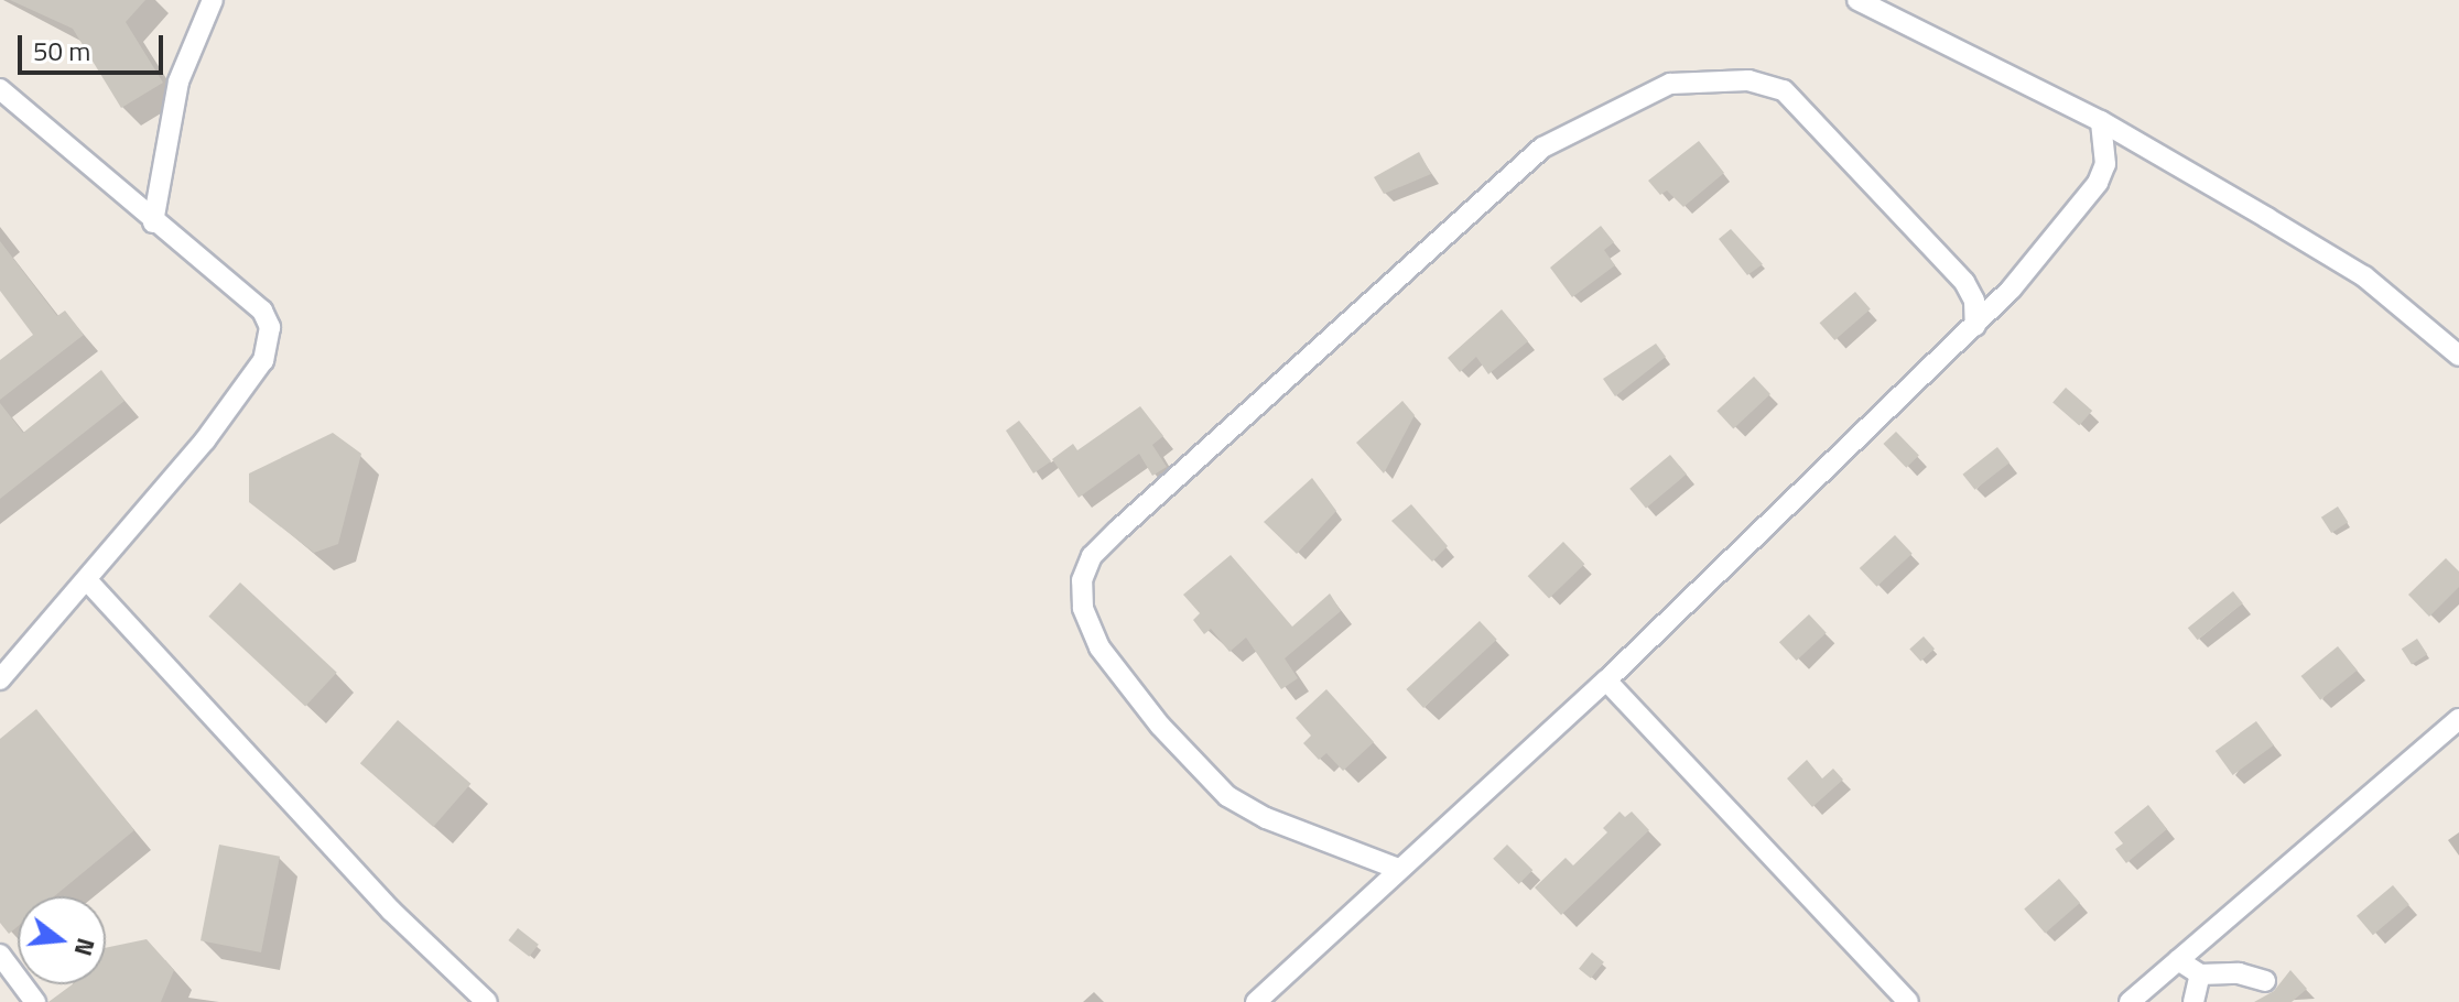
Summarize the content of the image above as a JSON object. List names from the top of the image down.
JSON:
{
  "scale_bar": "50 m",
  "north": "right"
}
